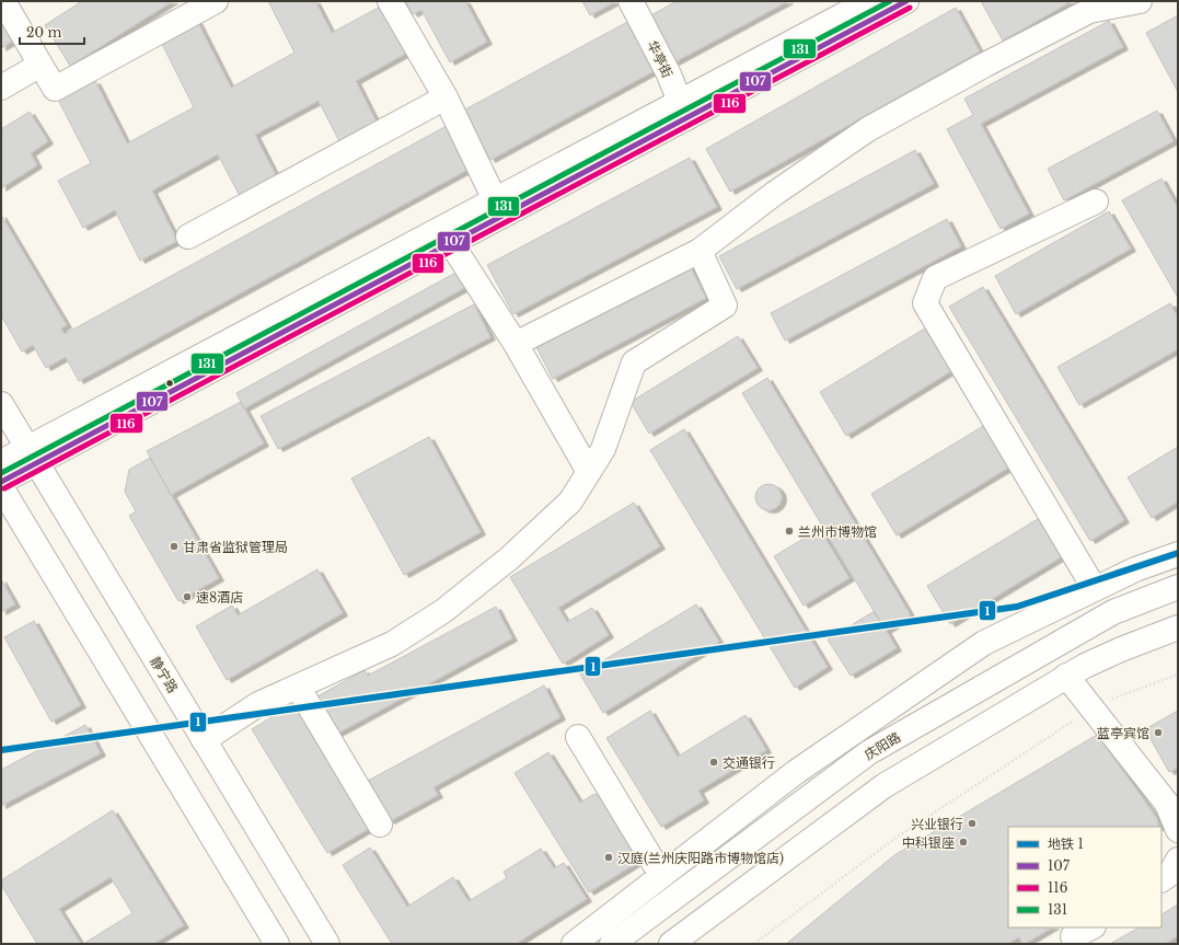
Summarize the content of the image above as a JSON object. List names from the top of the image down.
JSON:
{
  "streets": {
    "main road": ["华亭街", "静宁路", "庆阳路"]
  },
  "places": [
    "兰州市博物馆",
    "甘肃省监狱管理局",
    "速8酒店",
    "蓝亭宾馆",
    "交通银行",
    "兴业银行",
    "中科银座",
    "汉庭(兰州庆阳路市博物馆店)"
  ],
  "lines": [
    "transit line 107",
    "transit line 131",
    "transit line 116",
    "metro line 1"
  ],
  "legend": [
    "地铁 1",
    "107",
    "116",
    "131"
  ],
  "scale_bar": "20 m"
}
